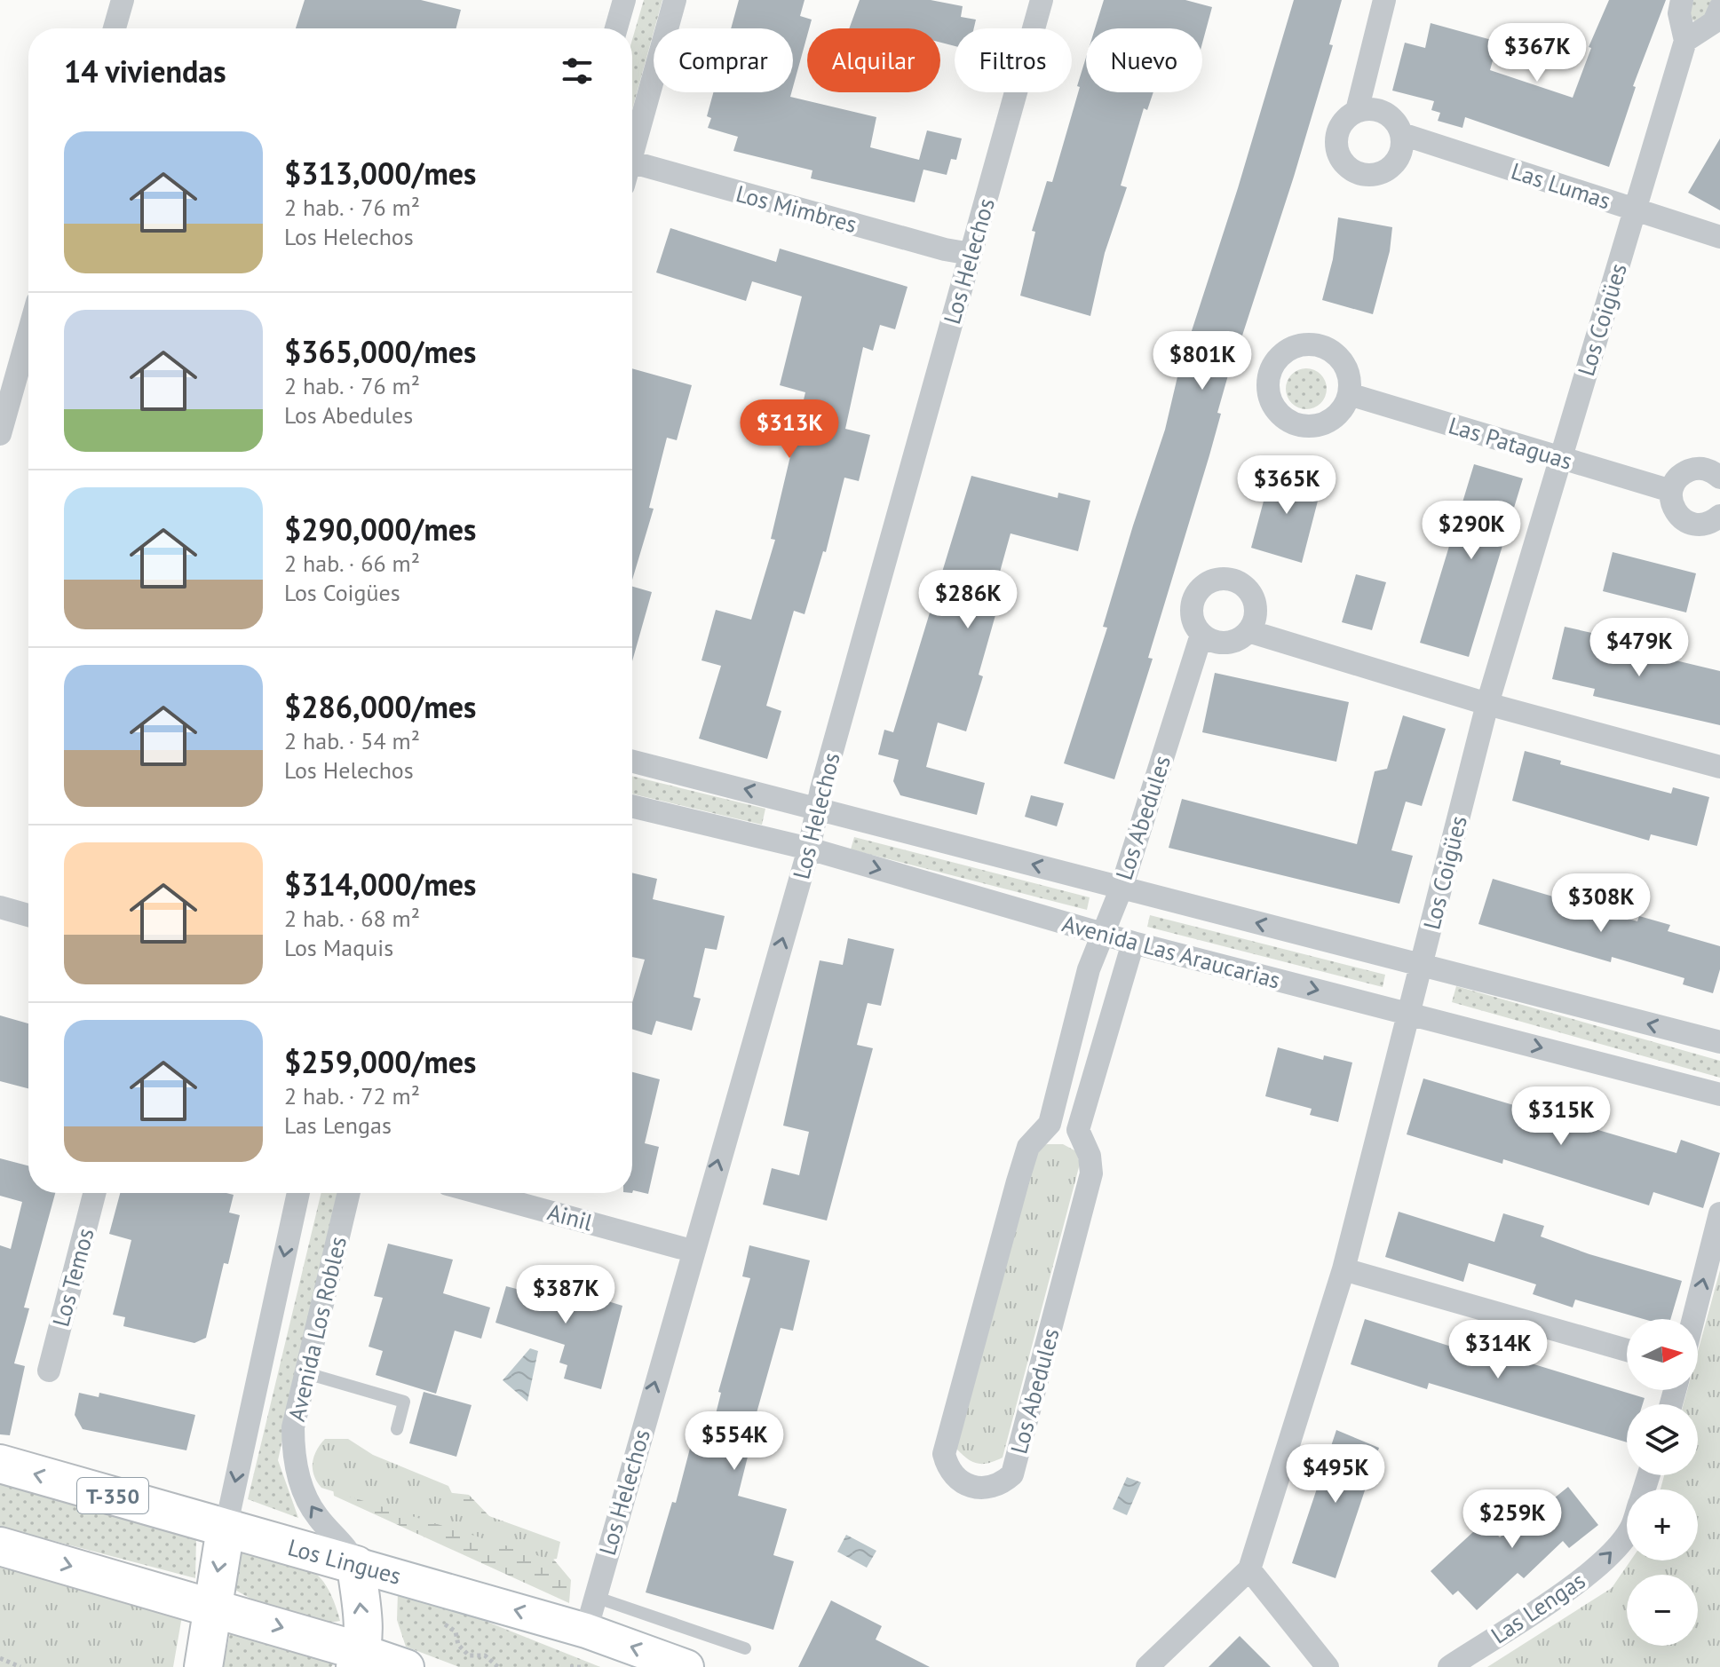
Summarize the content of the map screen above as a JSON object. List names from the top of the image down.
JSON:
{
  "streets": {
    "main road": ["Avenida Los Robles", "T-350", "Los Lingues"],
    "street": [
      "Las Lumas",
      "Los Mimbres",
      "Los Helechos",
      "Los Coigües",
      "Las Pataguas",
      "Los Abedules",
      "Avenida Las Araucarias",
      "Ainil",
      "Los Temos",
      "Las Lengas"
    ]
  },
  "crossings": [
    ["Las Lumas", "Los Coigües"],
    ["Los Mimbres", "Los Helechos"],
    ["Los Helechos", "Avenida Las Araucarias"],
    ["Los Helechos", "Ainil"],
    ["Los Helechos", "Los Lingues"],
    ["Los Coigües", "Las Pataguas"],
    ["Los Coigües", "Avenida Las Araucarias"],
    ["Los Abedules", "Avenida Las Araucarias"],
    ["Avenida Los Robles", "Los Lingues"]
  ],
  "one_way": ["Los Helechos", "Las Lengas"],
  "north": "right",
  "page": {
    "price": [
      "$367K",
      "$801K",
      "$313K",
      "$365K",
      "$290K",
      "$286K",
      "$479K",
      "$308K",
      "$315K",
      "$387K",
      "$314K",
      "$554K",
      "$495K",
      "$259K"
    ],
    "chip": [
      "Comprar",
      "Alquilar",
      "Filtros",
      "Nuevo"
    ],
    "heading": "14 viviendas",
    "list": [
      {
        "name": "$313,000/mes",
        "note": "2 hab. · 76 m² · Los Helechos"
      },
      {
        "name": "$365,000/mes",
        "note": "2 hab. · 76 m² · Los Abedules"
      },
      {
        "name": "$290,000/mes",
        "note": "2 hab. · 66 m² · Los Coigües"
      },
      {
        "name": "$286,000/mes",
        "note": "2 hab. · 54 m² · Los Helechos"
      },
      {
        "name": "$314,000/mes",
        "note": "2 hab. · 68 m² · Los Maquis"
      },
      {
        "name": "$259,000/mes",
        "note": "2 hab. · 72 m² · Las Lengas"
      }
    ],
    "map_buttons": ["+", "−"]
  }
}
